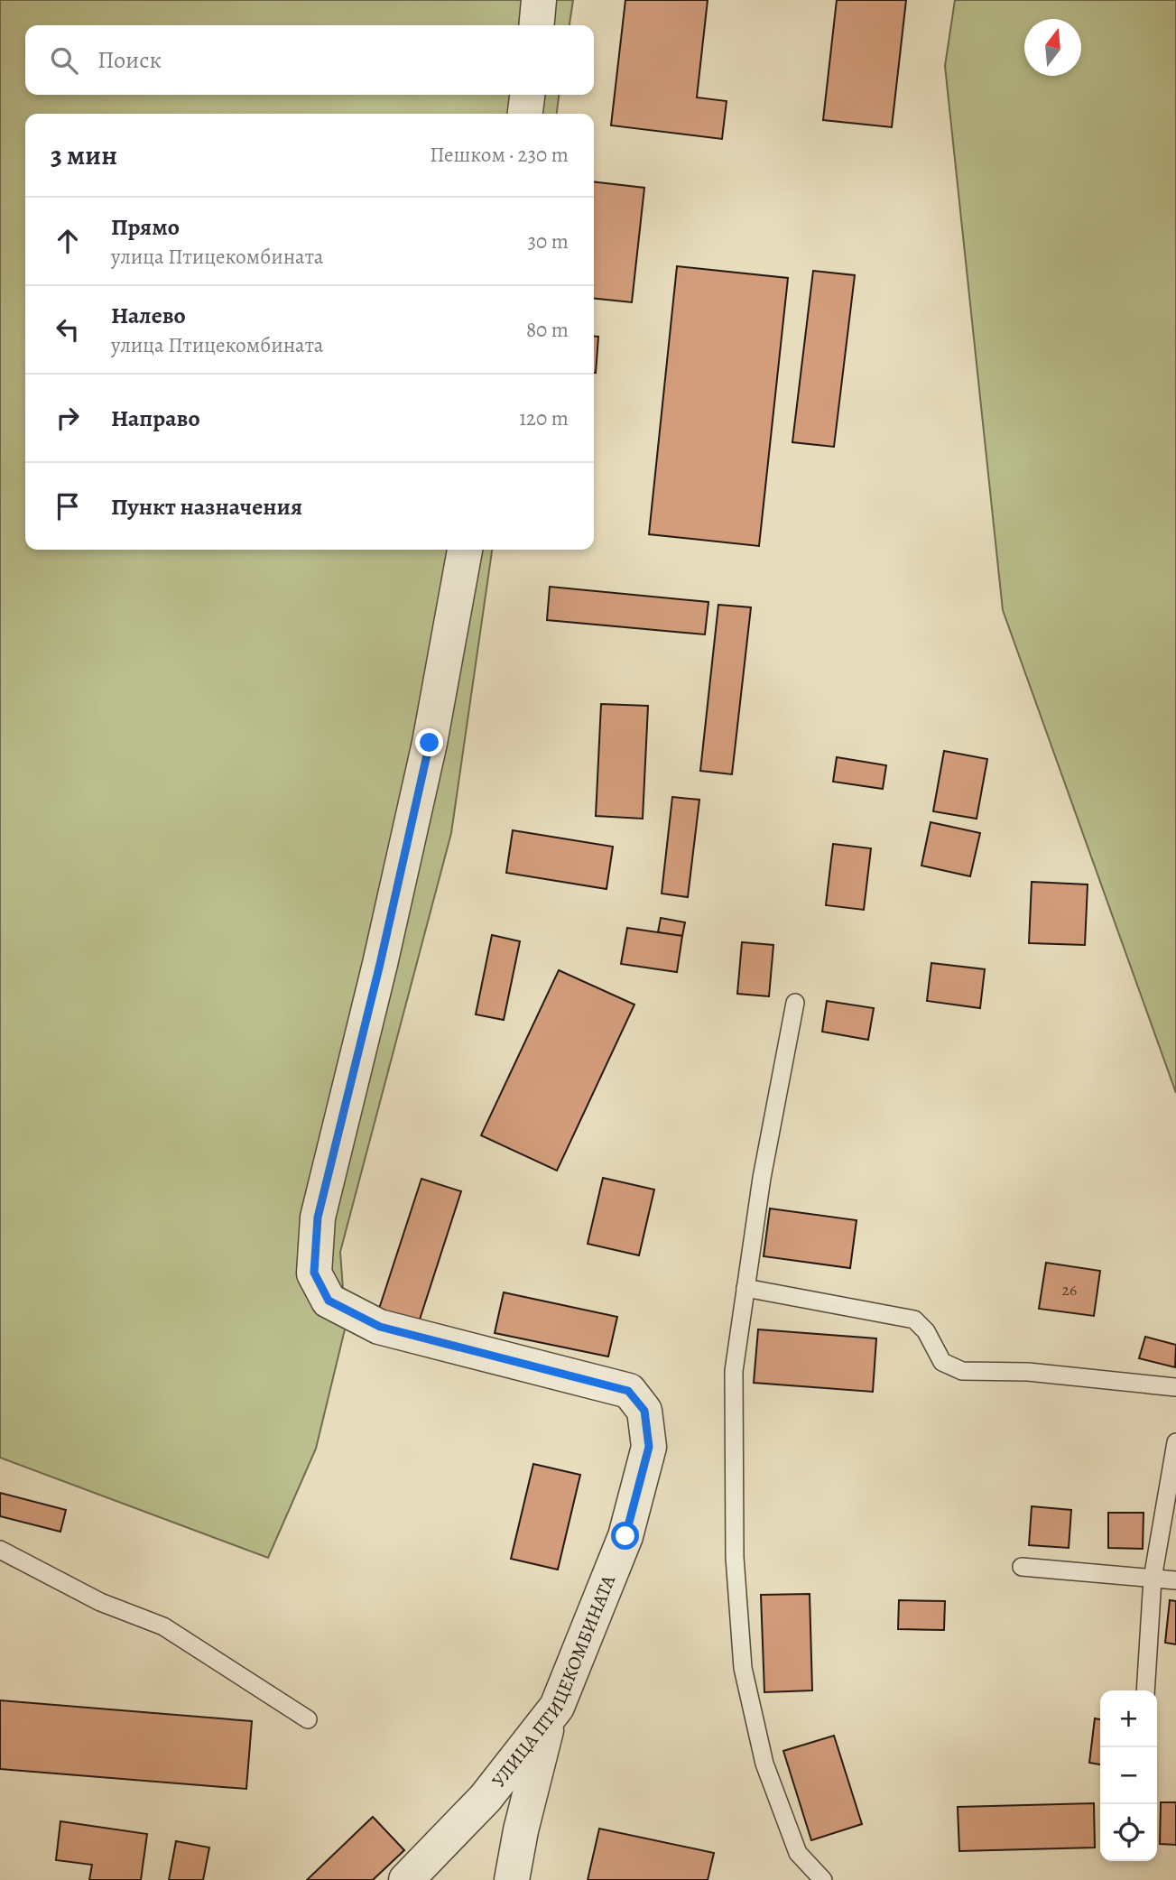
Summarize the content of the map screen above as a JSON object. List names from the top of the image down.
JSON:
{
  "streets": {
    "street": ["УЛИЦА ПТИЦЕКОМБИНАТА"]
  },
  "house_numbers": ["26"],
  "north": "top",
  "page": {
    "search": "Поиск",
    "heading": ["3 мин", "Пешком · 230 m"],
    "list": [
      ["Прямо", "улица Птицекомбината", "30 m"],
      ["Налево", "улица Птицекомбината", "80 m"],
      ["Направо", "120 m"],
      "Пункт назначения"
    ],
    "map_buttons": ["+", "−"]
  }
}
